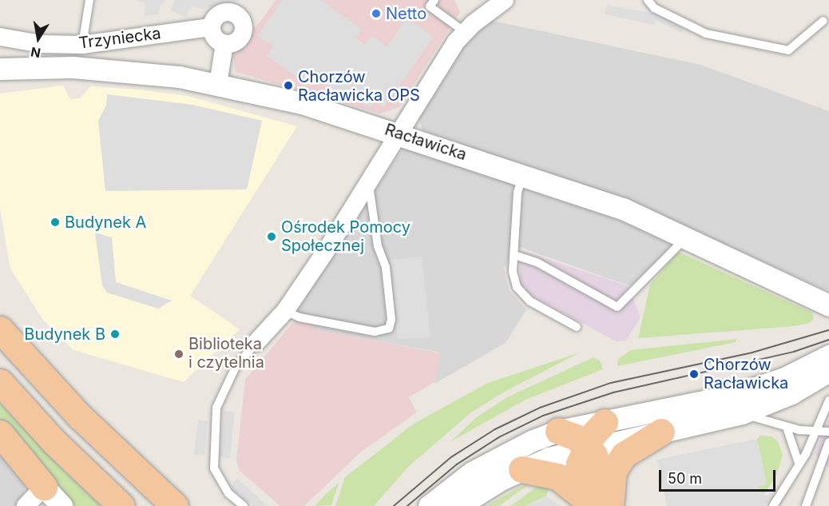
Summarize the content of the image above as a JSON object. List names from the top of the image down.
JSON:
{
  "streets": {
    "street": ["Trzyniecka", "Racławicka"]
  },
  "places": [
    "Netto",
    "Chorzów Racławicka OPS",
    "Budynek A",
    "Ośrodek Pomocy Społecznej",
    "Budynek B",
    "Biblioteka i czytelnia",
    "Chorzów Racławicka"
  ],
  "scale_bar": "50 m",
  "north": "bottom"
}
